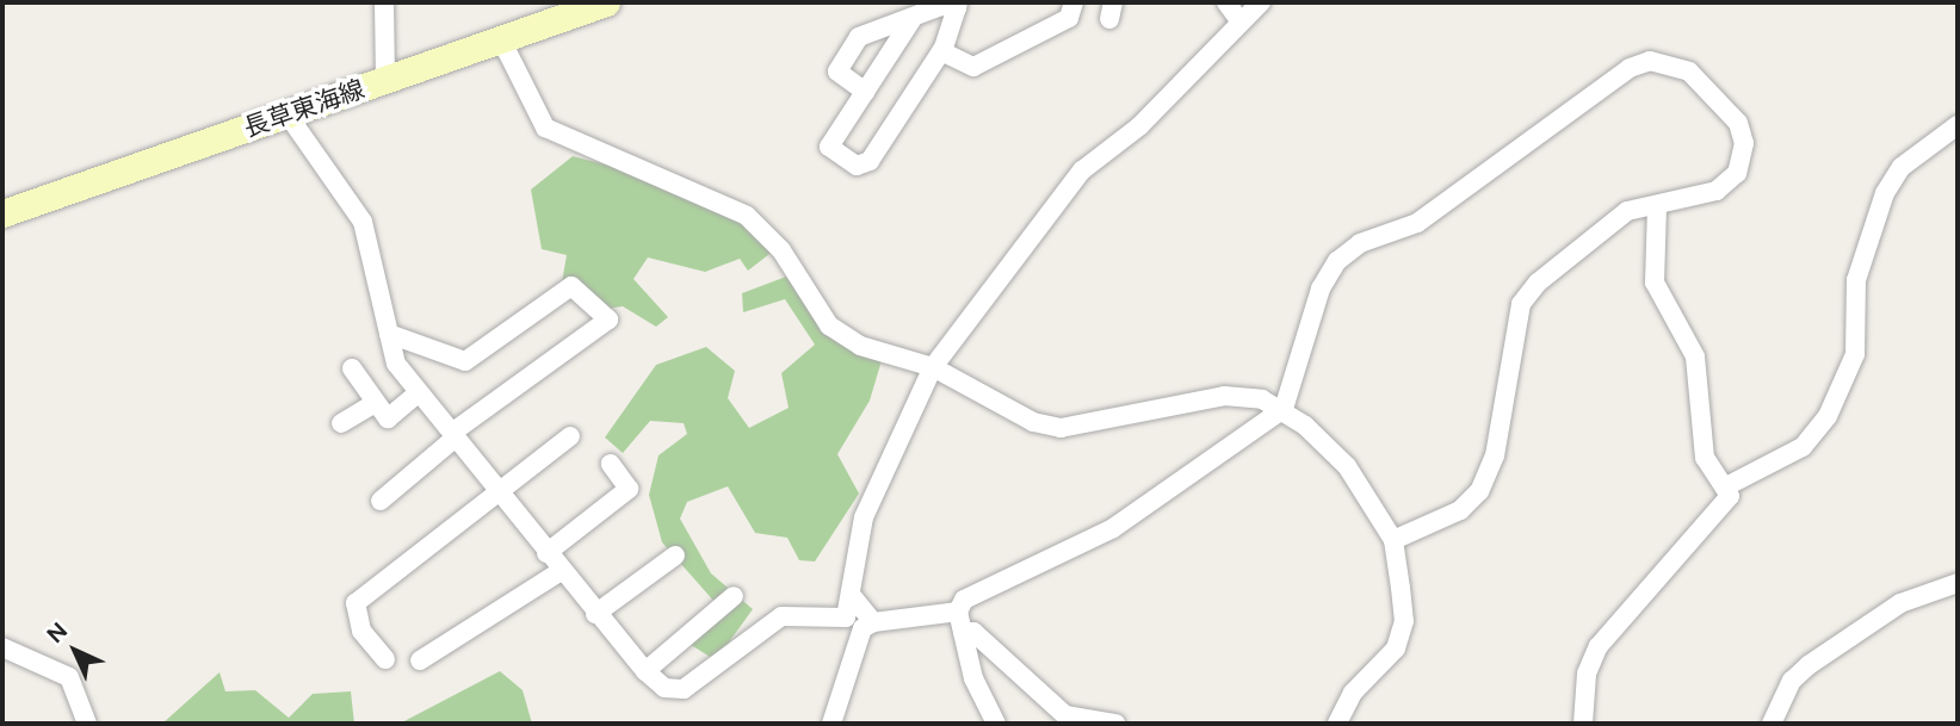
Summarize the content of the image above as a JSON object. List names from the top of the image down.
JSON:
{
  "streets": {
    "main road": ["長草東海線"]
  },
  "north": "top left"
}
